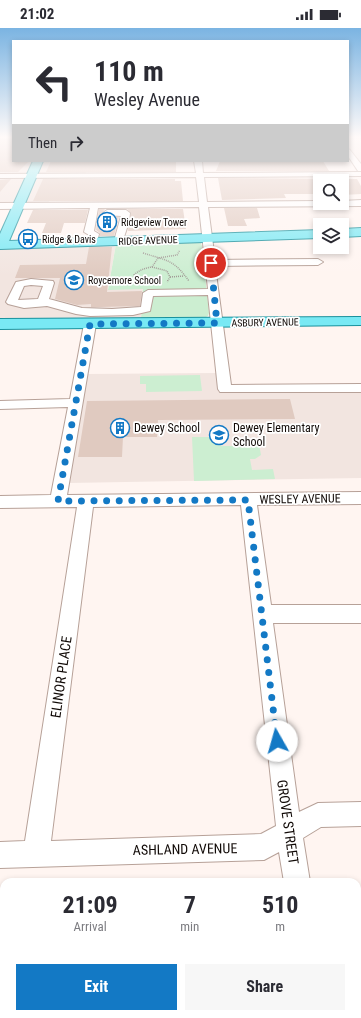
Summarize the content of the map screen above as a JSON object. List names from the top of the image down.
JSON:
{
  "streets": {
    "main road": ["RIDGE AVENUE", "ASBURY AVENUE"],
    "street": [
      "WESLEY AVENUE",
      "ELINOR PLACE",
      "GROVE STREET",
      "ASHLAND AVENUE"
    ]
  },
  "crossings": [
    ["WESLEY AVENUE", "ELINOR PLACE"],
    ["WESLEY AVENUE", "GROVE STREET"],
    ["ELINOR PLACE", "ASHLAND AVENUE"],
    ["GROVE STREET", "ASHLAND AVENUE"]
  ],
  "places": {
    "building": ["Ridgeview Tower", "Dewey School"],
    "bus stop": ["Ridge & Davis"],
    "school or university": ["Roycemore School", "Dewey Elementary School"]
  },
  "page": {
    "status": "21:02",
    "turn": ["110 m", "Wesley Avenue"],
    "then": "Then",
    "eta": [
      "21:09",
      "Arrival",
      "7",
      "min",
      "510",
      "m"
    ],
    "buttons": ["Exit", "Share"]
  }
}
